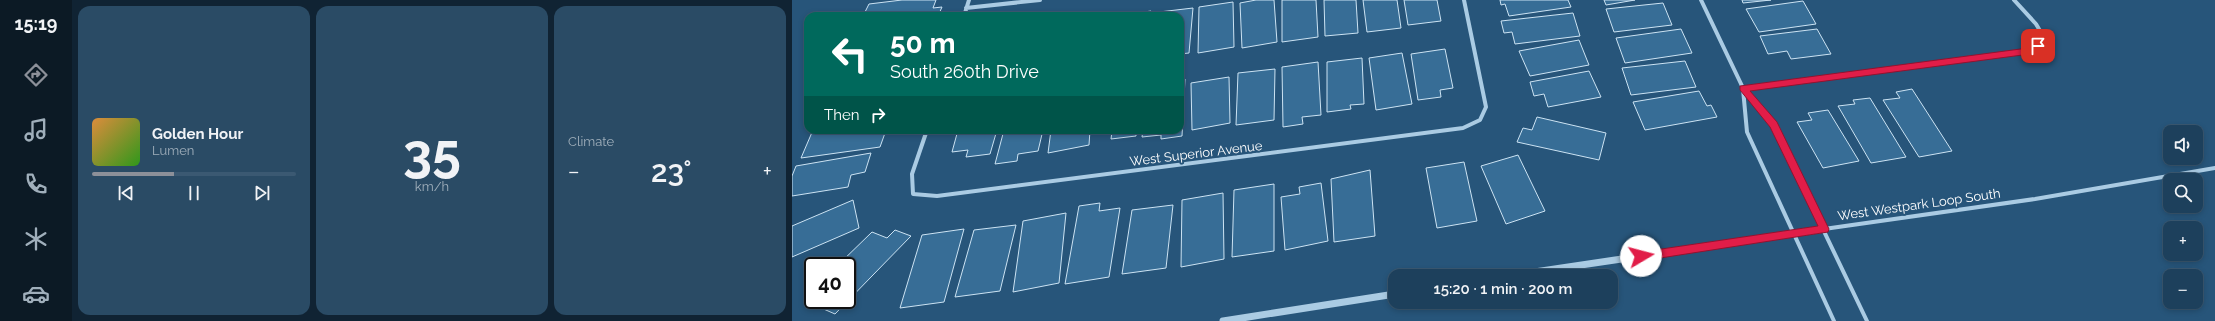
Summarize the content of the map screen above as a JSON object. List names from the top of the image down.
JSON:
{
  "streets": {
    "street": ["West Superior Avenue", "West Westpark Loop South"]
  },
  "page": {
    "tabs": "15:19",
    "tile": [
      ["35", "km/h"],
      "Climate"
    ],
    "turn": ["50 m", "South 260th Drive"],
    "then": "Then",
    "song": ["Golden Hour", "Lumen"],
    "map_buttons": ["+", "−"],
    "heat": ["−", "23°", "+"],
    "limit": "40",
    "trip": "15:20 · 1 min · 200 m"
  }
}
